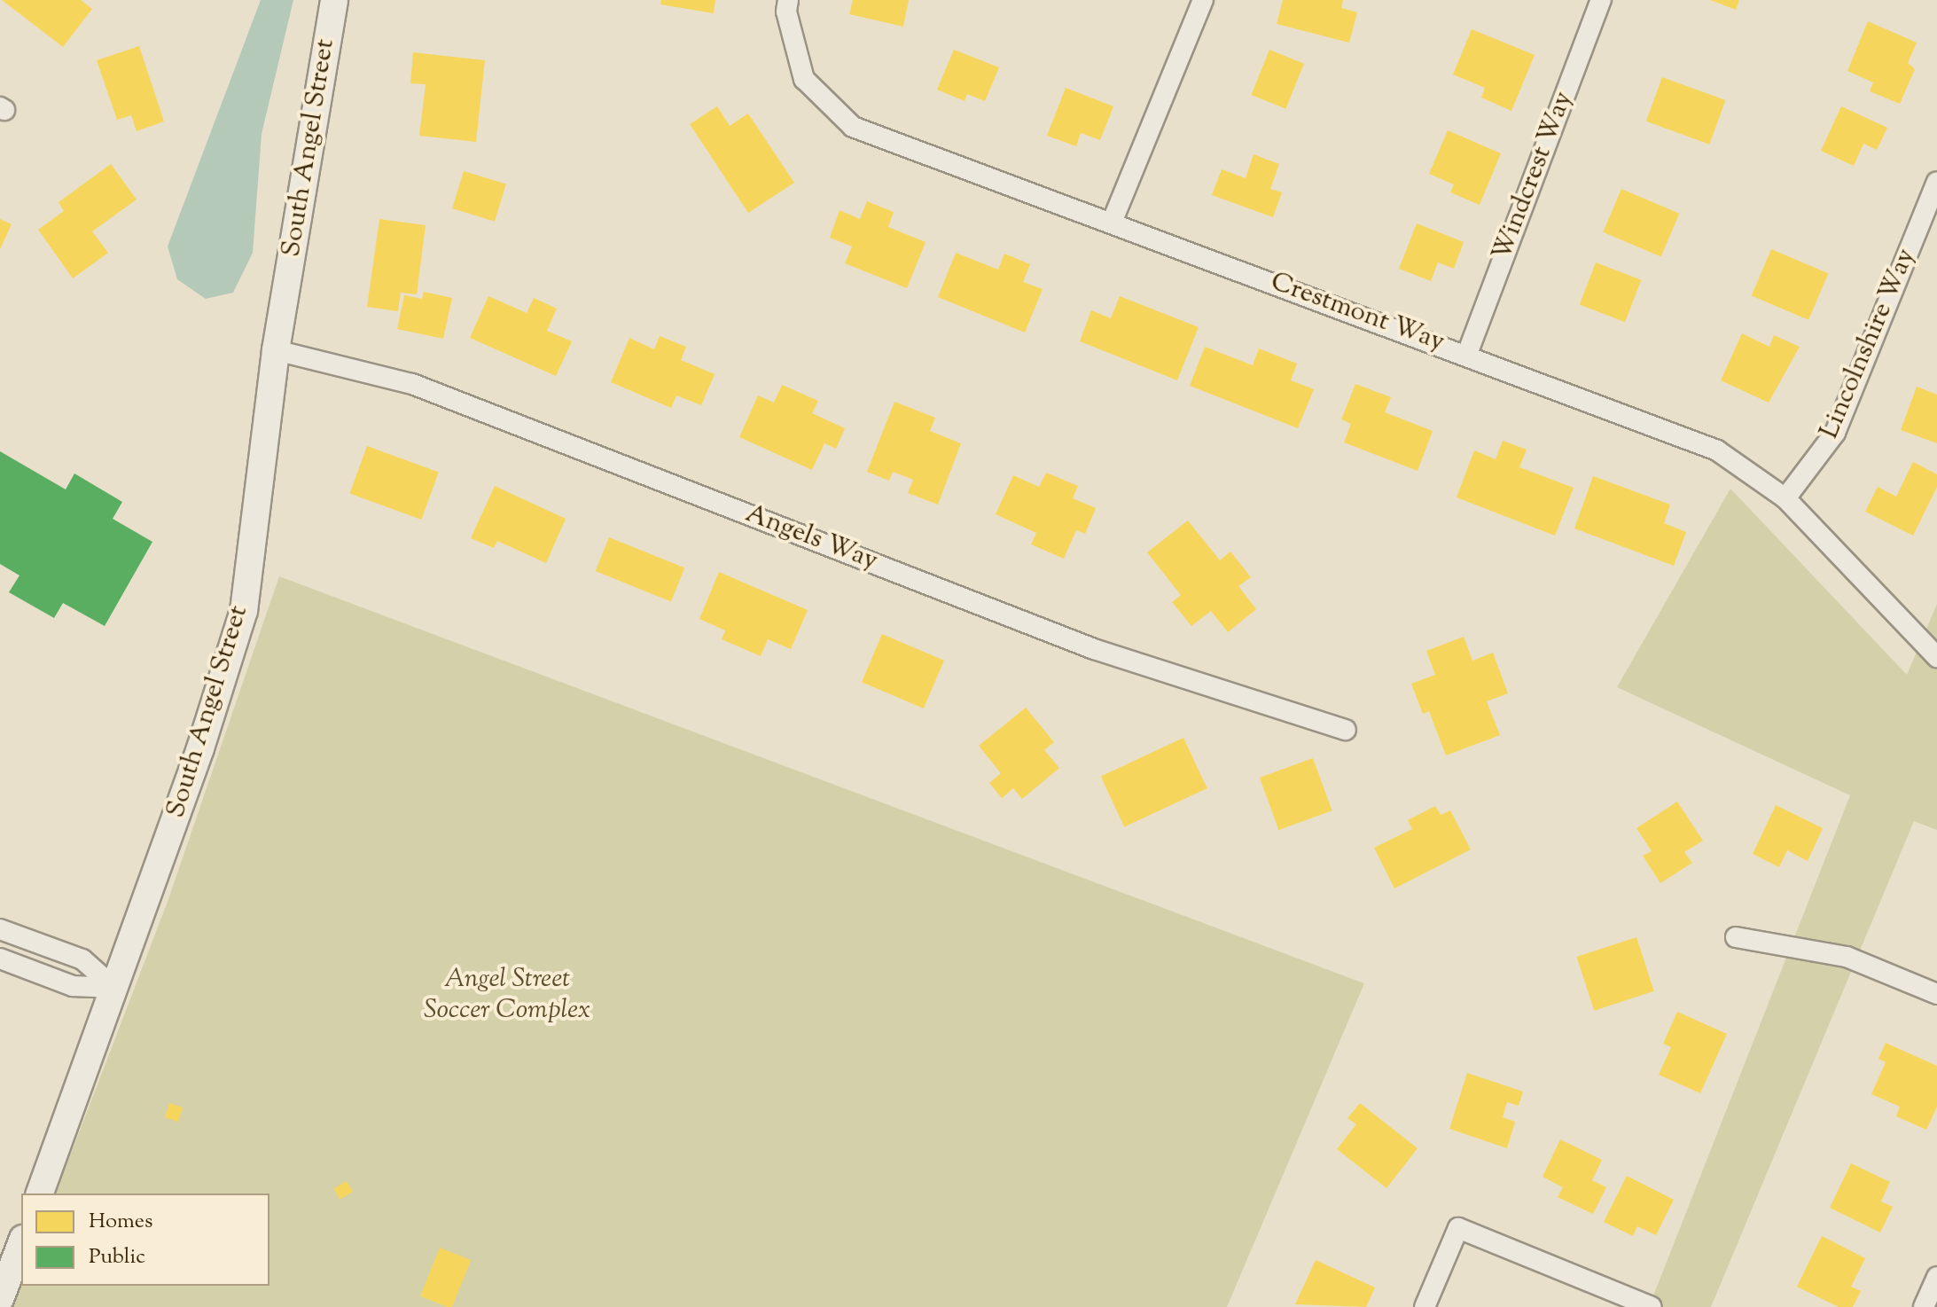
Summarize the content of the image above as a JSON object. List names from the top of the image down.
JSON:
{
  "streets": {
    "street": [
      "South Angel Street",
      "Windcrest Way",
      "Crestmont Way",
      "Lincolnshire Way",
      "Angels Way"
    ]
  },
  "crossings": [
    ["South Angel Street", "Angels Way"],
    ["Windcrest Way", "Crestmont Way"],
    ["Crestmont Way", "Lincolnshire Way"]
  ],
  "parks": ["Angel Street Soccer Complex"],
  "legend": ["Homes", "Public"]
}
